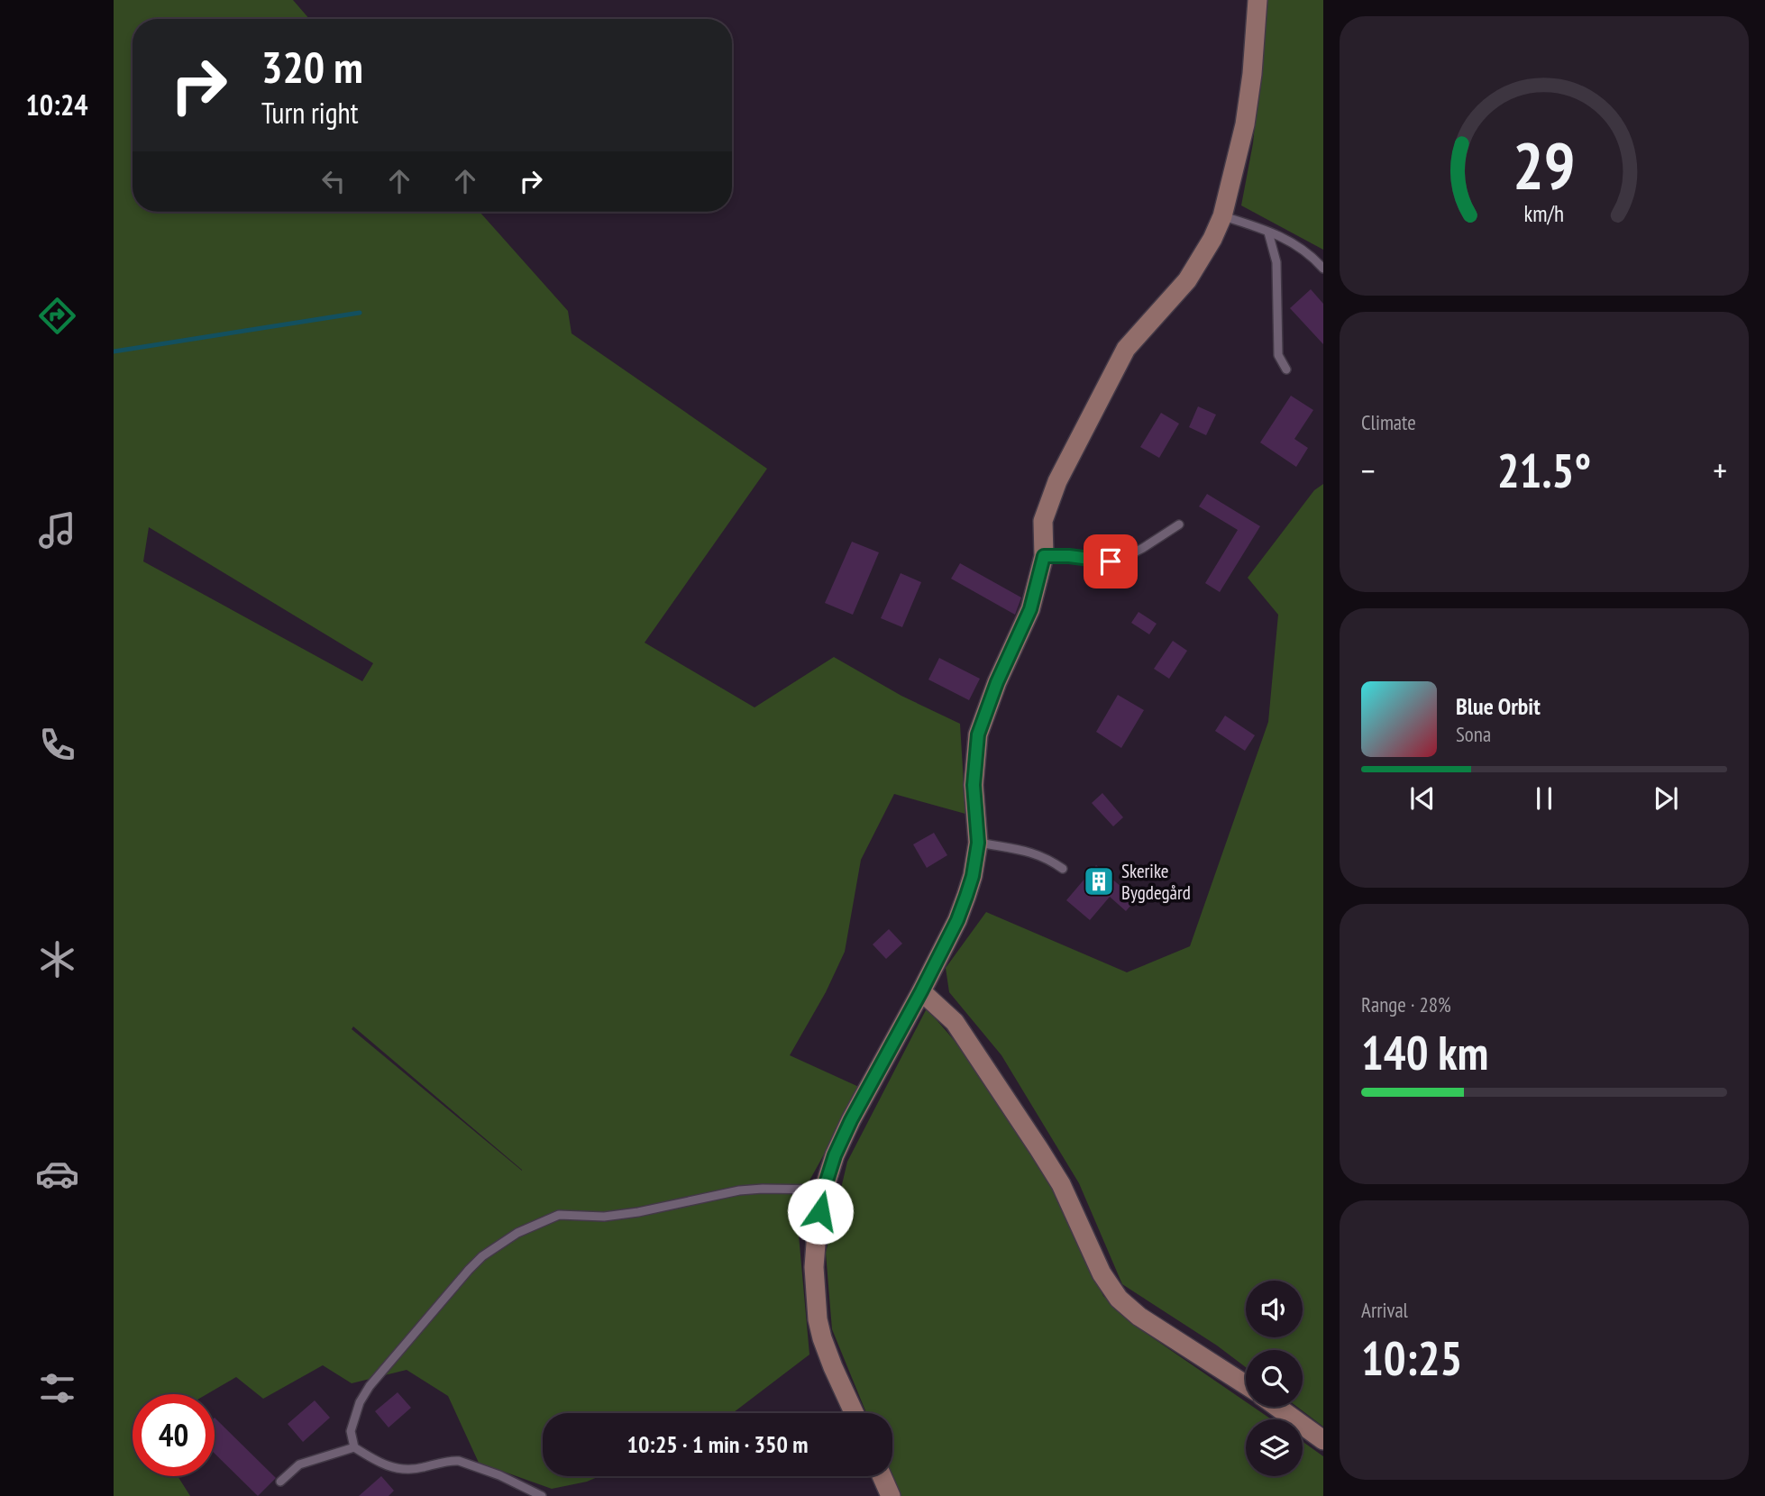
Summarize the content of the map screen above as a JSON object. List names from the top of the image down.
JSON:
{
  "places": {
    "building": ["Skerike Bygdegård"]
  },
  "page": {
    "tabs": "10:24",
    "turn": ["320 m", "Turn right"],
    "tile": [
      "Climate",
      ["Range · 28%", "140 km"],
      ["Arrival", "10:25"]
    ],
    "heat": ["−", "21.5°", "+"],
    "song": ["Blue Orbit", "Sona"],
    "limit": "40",
    "trip": "10:25 · 1 min · 350 m",
    "gauge": ["29", "km/h"]
  }
}
